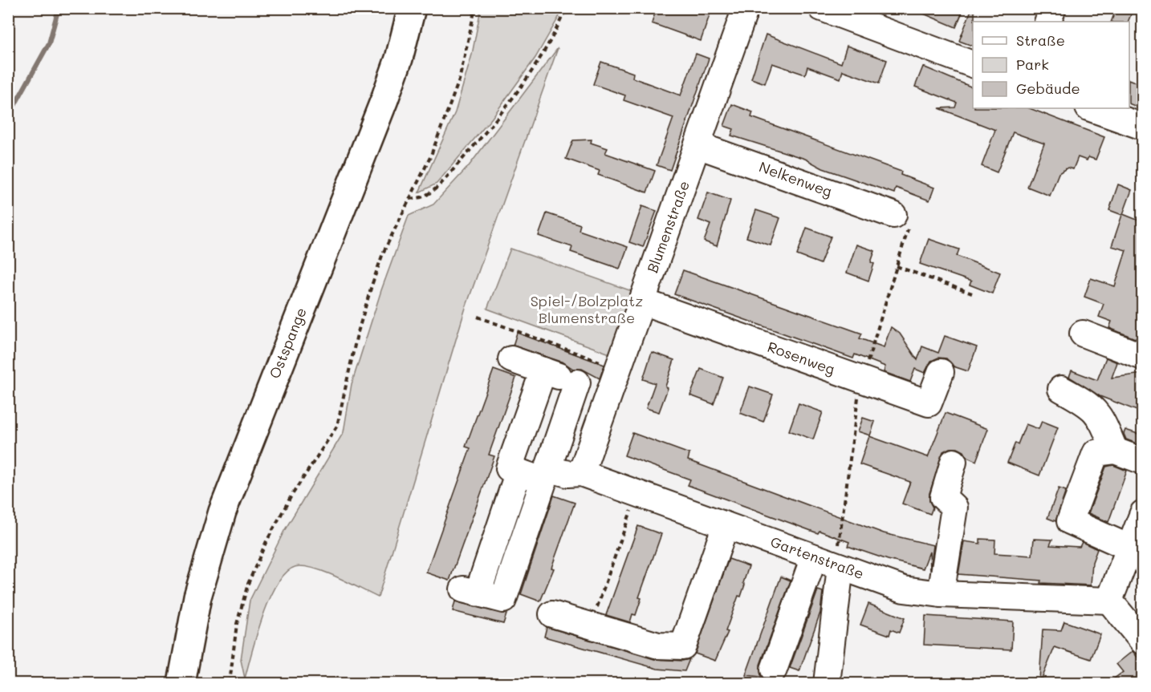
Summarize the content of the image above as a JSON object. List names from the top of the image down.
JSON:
{
  "streets": {
    "main road": ["Ostspange"],
    "street": [
      "Nelkenweg",
      "Blumenstraße",
      "Rosenweg",
      "Gartenstraße"
    ]
  },
  "crossings": [
    ["Nelkenweg", "Blumenstraße"],
    ["Blumenstraße", "Rosenweg"],
    ["Blumenstraße", "Gartenstraße"]
  ],
  "parks": ["Spiel-/Bolzplatz Blumenstraße"],
  "legend": ["Straße", "Park", "Gebäude"]
}
